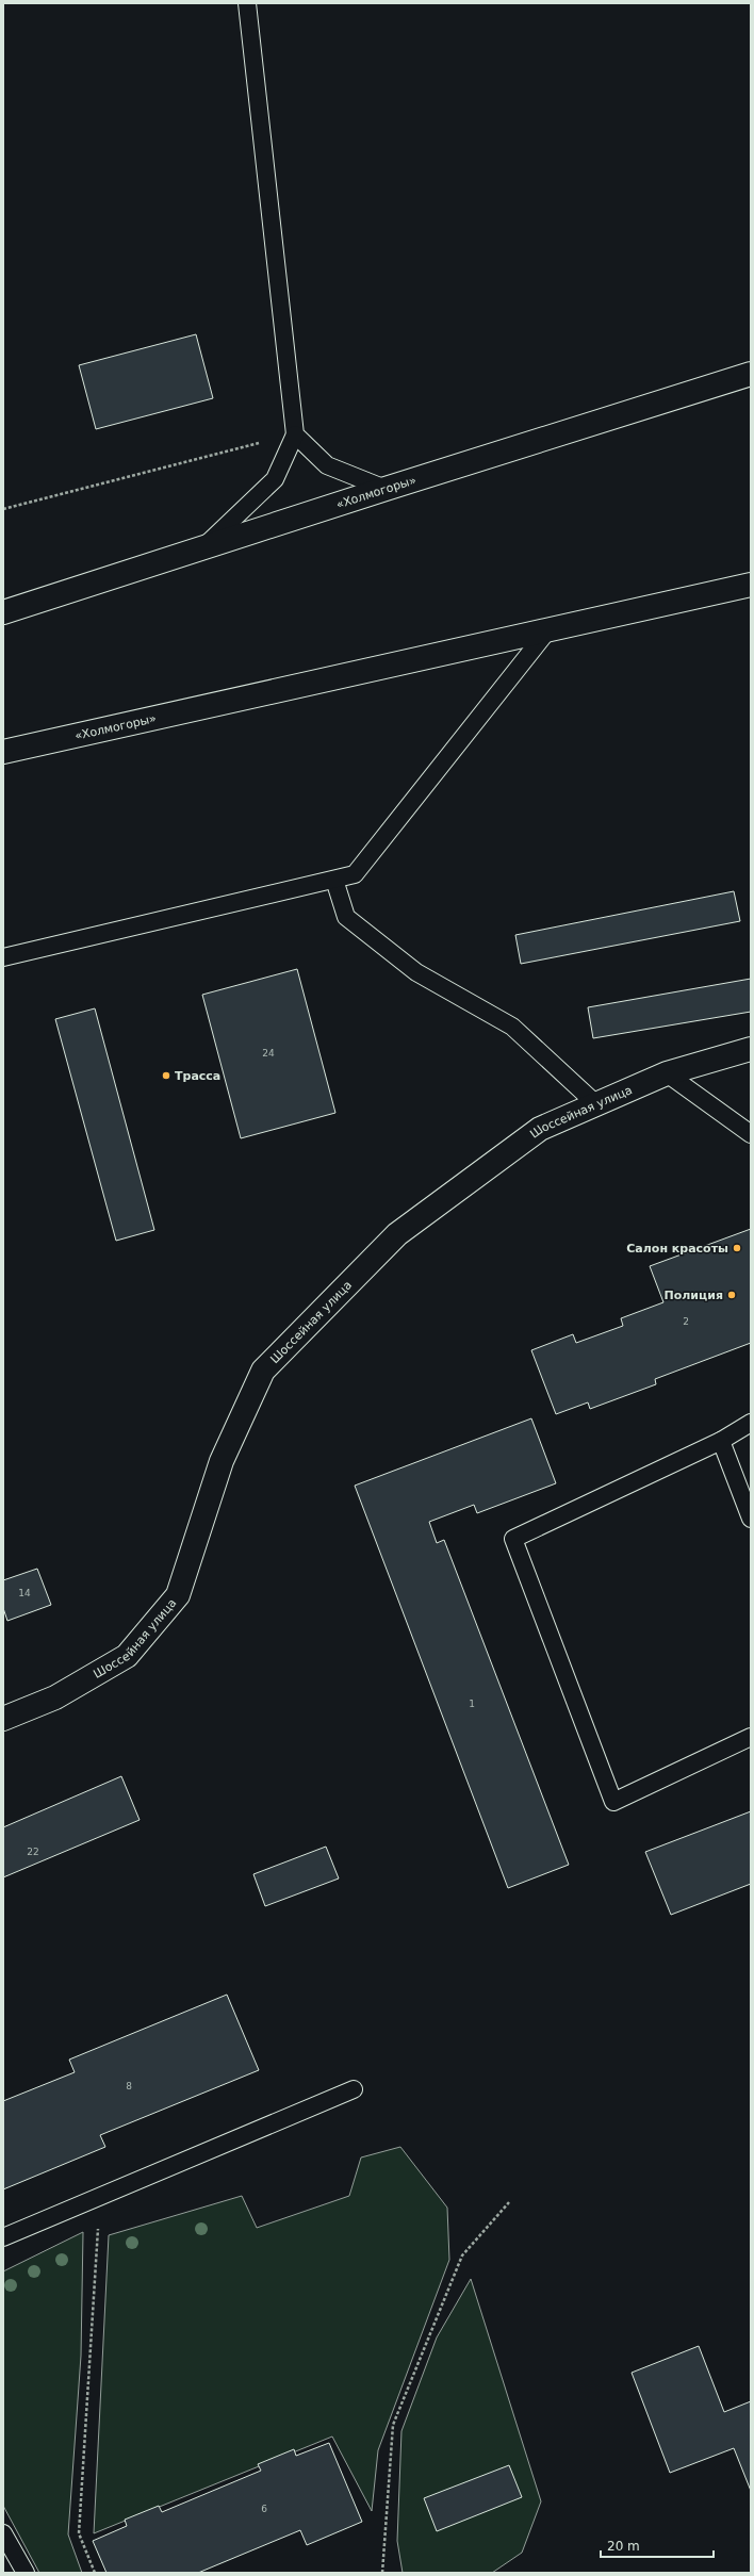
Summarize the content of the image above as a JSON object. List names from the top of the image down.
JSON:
{
  "streets": {
    "main road": ["«Холмогоры»", "Шоссейная улица"]
  },
  "places": ["Трасса", "Салон красоты", "Полиция"],
  "house_numbers": [
    "24",
    "2",
    "14",
    "1",
    "22",
    "8",
    "6"
  ],
  "scale_bar": "20 m"
}
